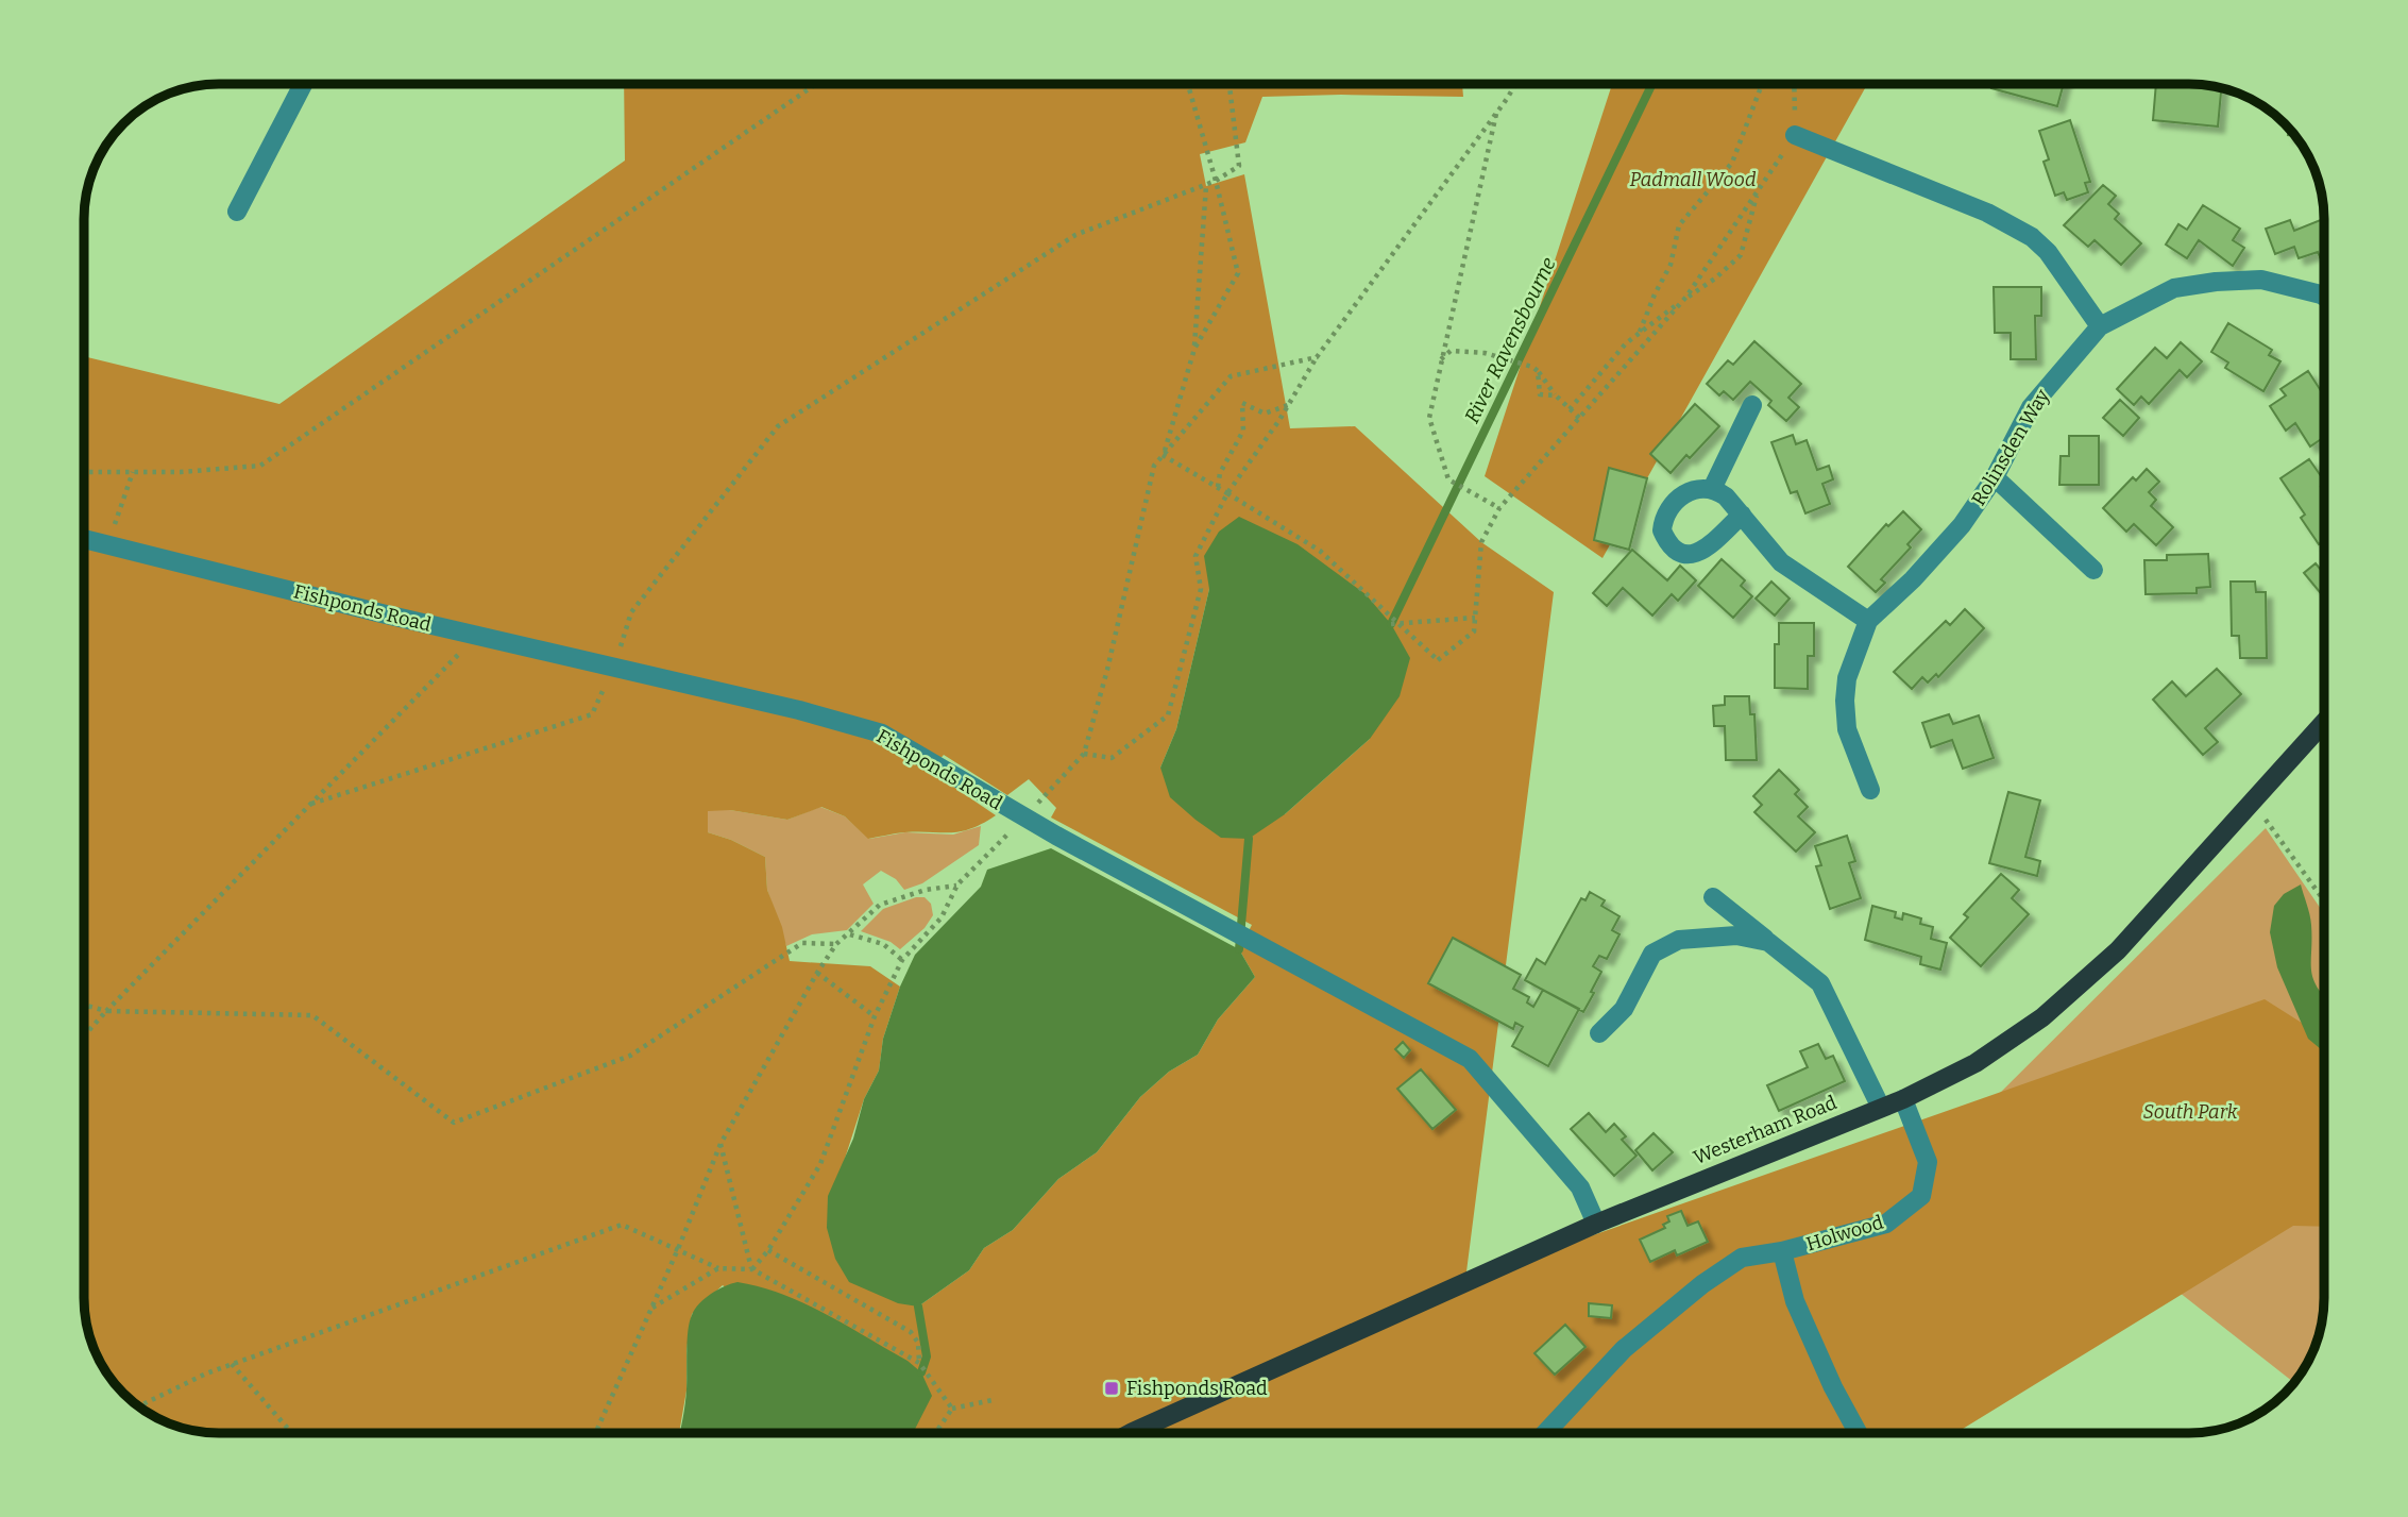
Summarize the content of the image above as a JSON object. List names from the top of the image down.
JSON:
{
  "streets": {
    "main road": ["Westerham Road"],
    "street": ["Rolinsden Way", "Fishponds Road", "Holwood"]
  },
  "crossings": [
    ["Fishponds Road", "Westerham Road"],
    ["Westerham Road", "Holwood"]
  ],
  "water": ["River Ravensbourne"],
  "parks": ["Padmall Wood", "South Park"],
  "places": {
    "transit": ["Fishponds Road"]
  }
}
